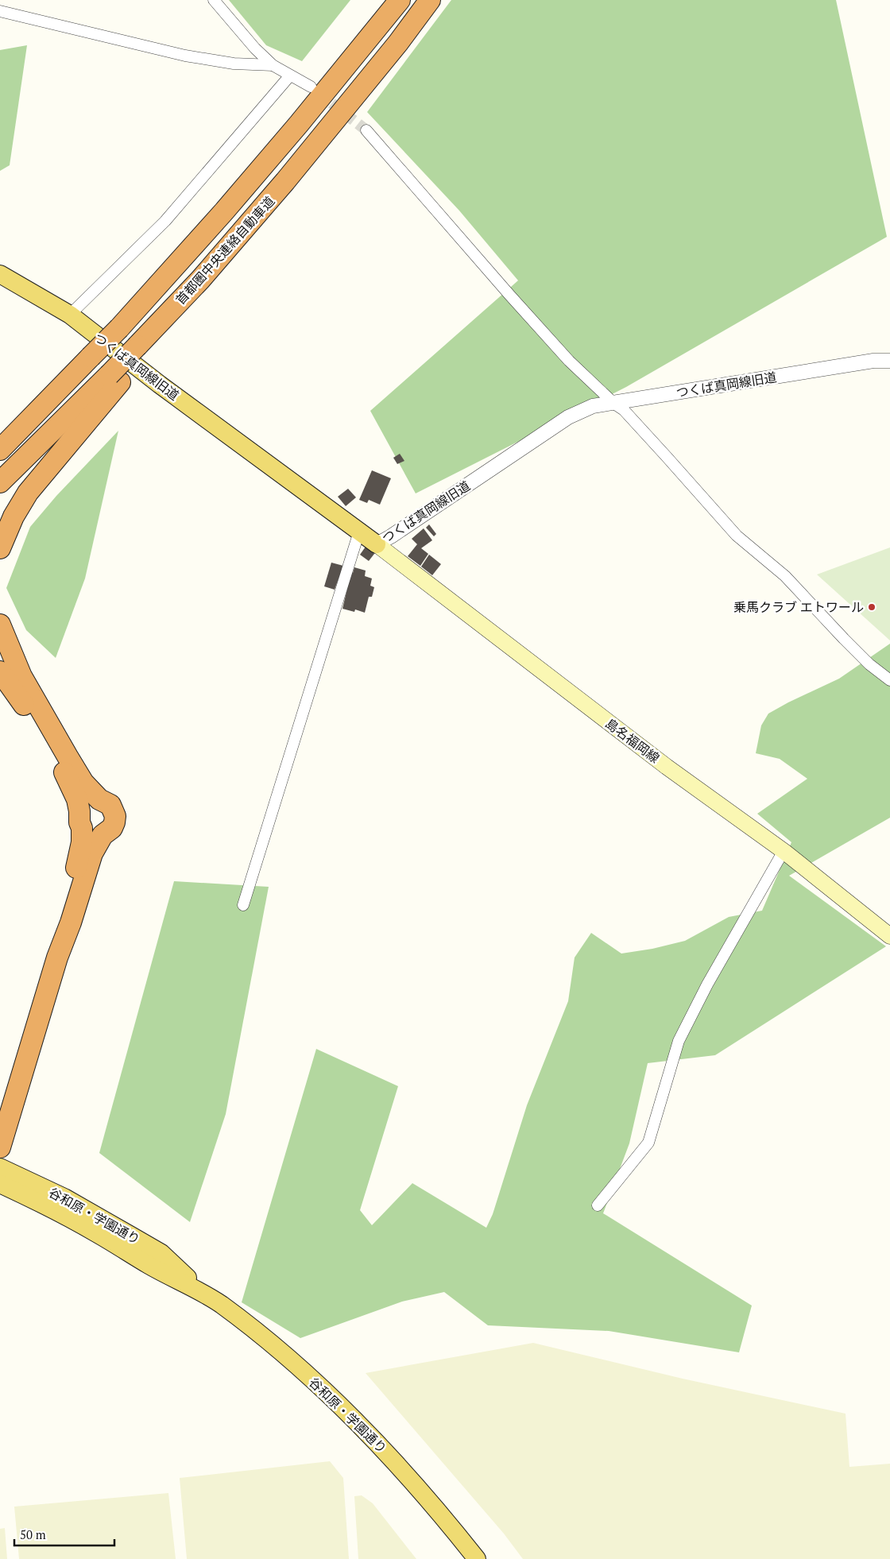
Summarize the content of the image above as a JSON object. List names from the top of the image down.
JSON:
{
  "streets": {
    "highway": ["首都圏中央連絡自動車道"],
    "main road": ["つくば真岡線旧道", "島名福岡線", "谷和原・学園通り"]
  },
  "crossings": [
    ["つくば真岡線旧道", "島名福岡線"]
  ],
  "places": ["乗馬クラブ エトワール"],
  "scale_bar": "50 m"
}
